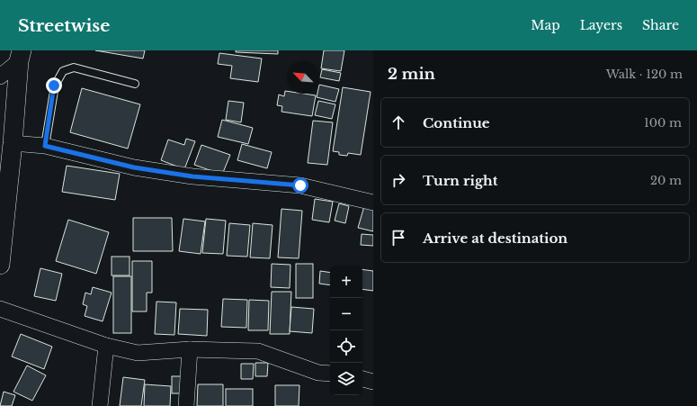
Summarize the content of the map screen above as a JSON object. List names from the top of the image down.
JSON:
{
  "north": "top left",
  "page": {
    "header": "Streetwise",
    "nav": ["Map", "Layers", "Share"],
    "heading": ["2 min", "Walk · 120 m"],
    "list": [
      ["Continue", "100 m"],
      ["Turn right", "20 m"],
      "Arrive at destination"
    ],
    "map_buttons": ["+", "−"]
  }
}
